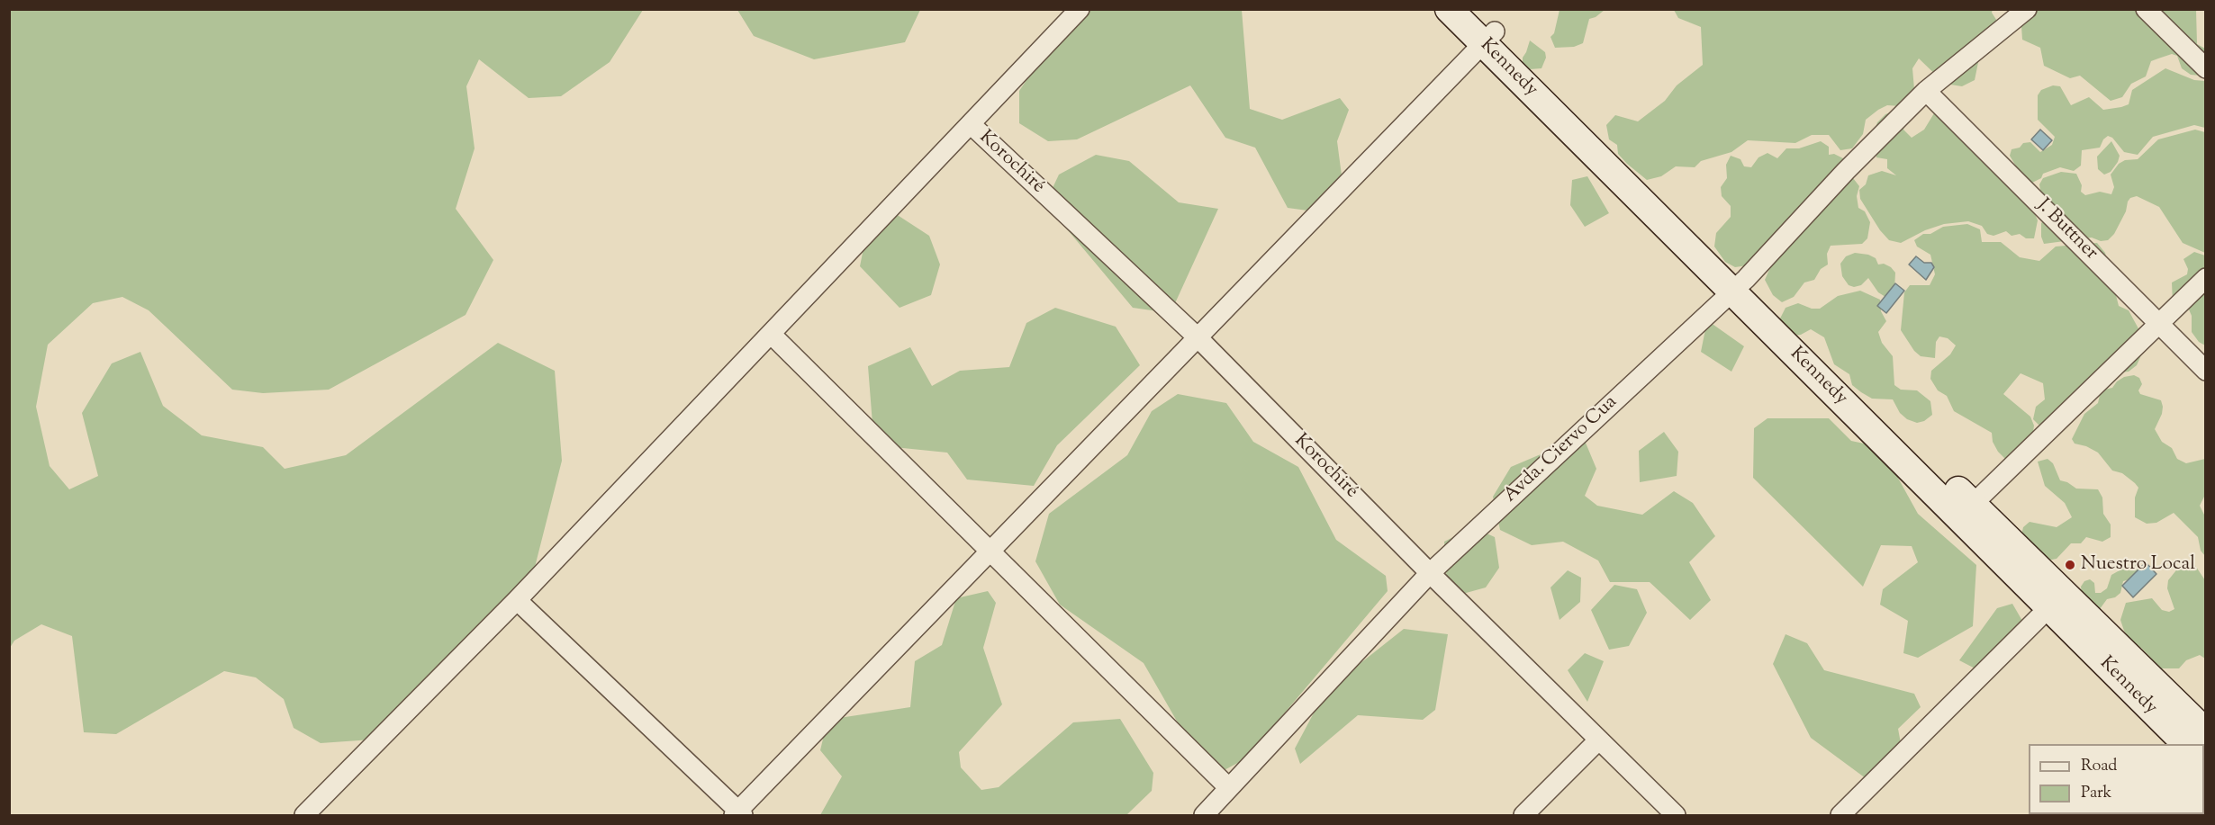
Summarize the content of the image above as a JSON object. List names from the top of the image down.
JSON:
{
  "streets": {
    "main road": ["Kennedy"],
    "street": ["Korochiré", "J. Buttner", "Avda. Ciervo Cua"]
  },
  "crossings": [
    ["Kennedy", "Avda. Ciervo Cua"],
    ["Korochiré", "Avda. Ciervo Cua"],
    ["J. Buttner", "Avda. Ciervo Cua"]
  ],
  "places": ["Nuestro Local"],
  "legend": ["Road", "Park"]
}
